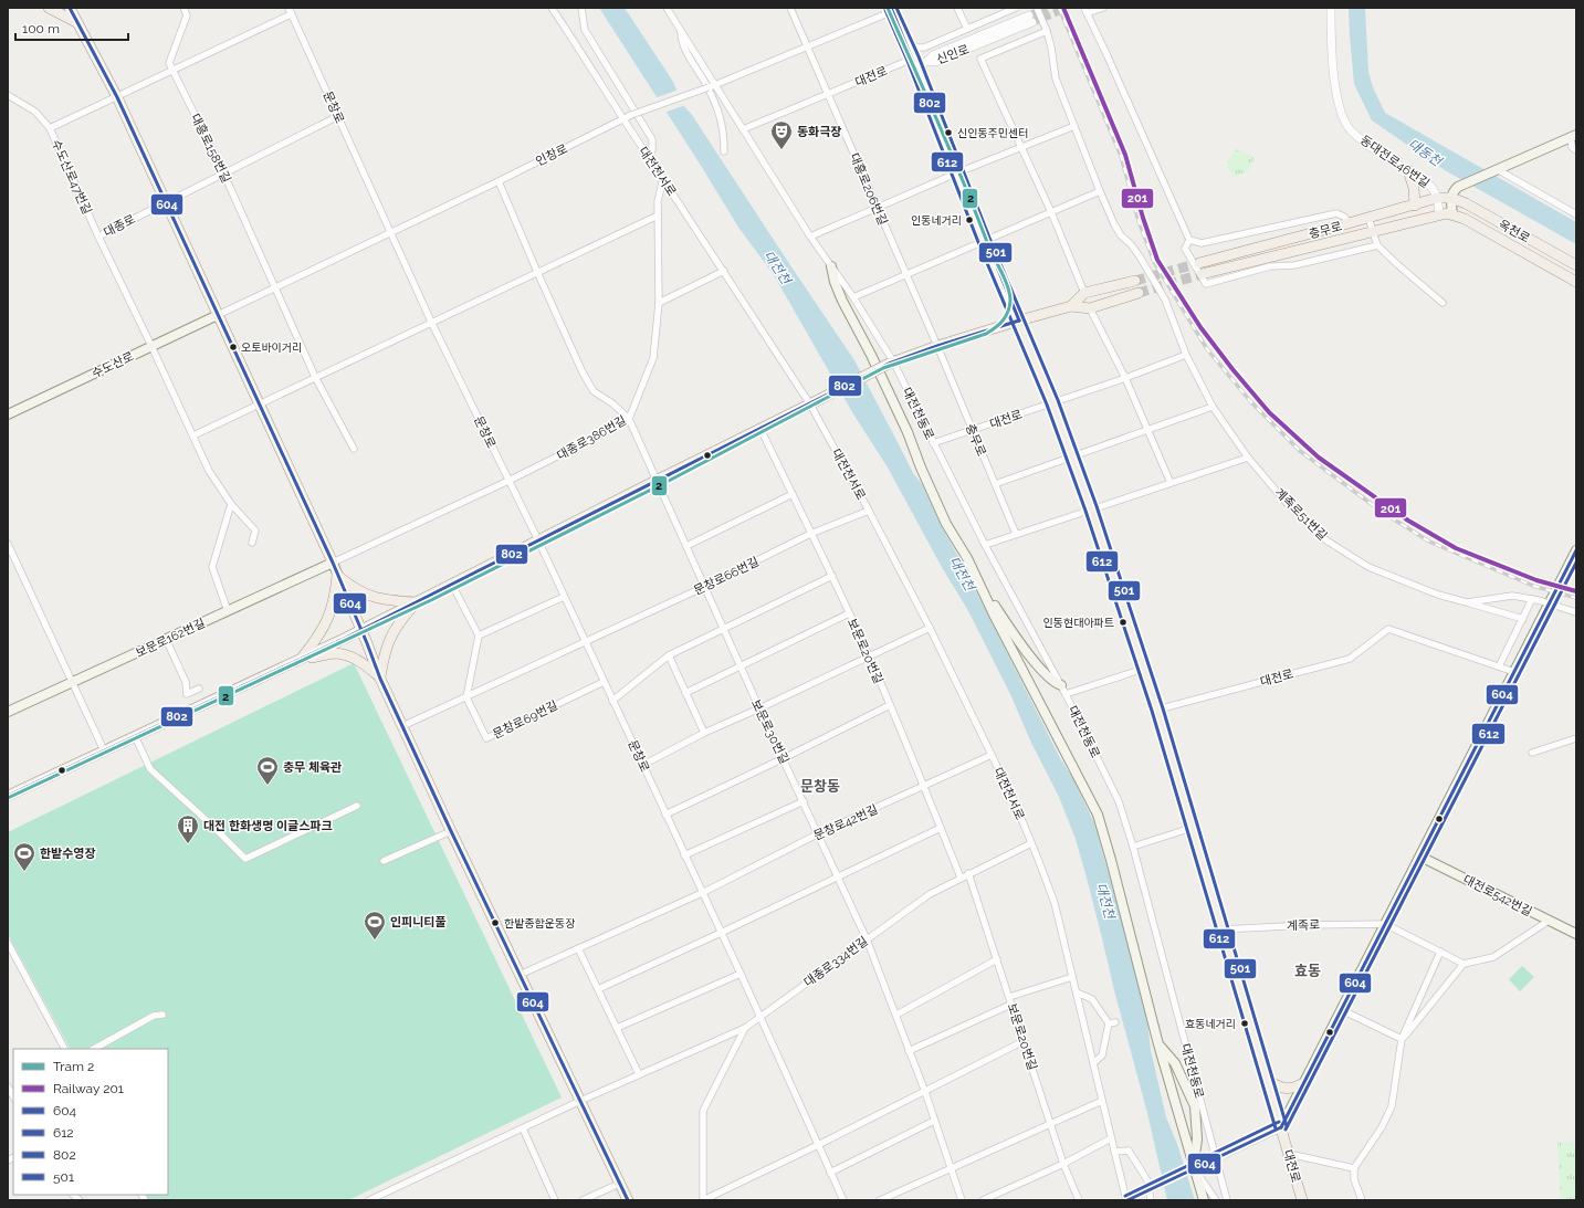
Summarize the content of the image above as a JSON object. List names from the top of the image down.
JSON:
{
  "streets": {
    "main road": [
      "대전로",
      "충무로",
      "옥천로",
      "수도산로",
      "보문로162번길",
      "대전로542번길"
    ],
    "street": [
      "신인로",
      "문창로",
      "대흥로158번길",
      "인창로",
      "동대전로46번길",
      "대전천서로",
      "수도산로47번길",
      "대흥로206번길",
      "대종로",
      "대전천동로",
      "대종로386번길",
      "계족로51번길",
      "문창로66번길",
      "보문로20번길",
      "문창로69번길",
      "보문로30번길",
      "문창로42번길",
      "계족로",
      "대종로334번길"
    ]
  },
  "crossings": [
    ["신인로", "대전로"],
    ["대전로", "인창로"],
    ["대전로", "대흥로206번길"],
    ["대전로", "충무로"],
    ["대전로", "대전천동로"],
    ["대전로", "계족로51번길"],
    ["대전로", "계족로"],
    ["문창로", "인창로"],
    ["문창로", "대종로"],
    ["문창로", "대종로386번길"],
    ["문창로", "문창로66번길"],
    ["문창로", "문창로69번길"],
    ["문창로", "문창로42번길"],
    ["문창로", "대종로334번길"],
    ["대흥로158번길", "인창로"],
    ["대흥로158번길", "대종로"],
    ["인창로", "대전천서로"],
    ["인창로", "대흥로206번길"],
    ["인창로", "수도산로"],
    ["인창로", "대전천동로"],
    ["동대전로46번길", "충무로"],
    ["대전천서로", "대종로386번길"],
    ["대전천서로", "문창로66번길"],
    ["대전천서로", "문창로42번길"],
    ["대전천서로", "대종로334번길"],
    ["수도산로47번길", "대종로"],
    ["수도산로47번길", "수도산로"],
    ["대흥로206번길", "충무로"],
    ["충무로", "옥천로"],
    ["대종로386번길", "보문로162번길"],
    ["문창로66번길", "보문로20번길"],
    ["문창로66번길", "문창로69번길"],
    ["문창로66번길", "보문로30번길"],
    ["보문로20번길", "문창로42번길"],
    ["보문로20번길", "대종로334번길"],
    ["보문로30번길", "문창로42번길"],
    ["보문로30번길", "대종로334번길"]
  ],
  "districts": ["문창동", "효동"],
  "water": ["대동천", "대전천"],
  "places": {
    "other": [
      "신인동주민센터",
      "인동네거리",
      "오토바이거리",
      "인동현대아파트",
      "한밭종합운동장",
      "효동네거리"
    ],
    "theatre": ["동화극장"],
    "sports": ["충무 체육관", "한밭수영장", "인피니티풀"],
    "building": ["대전 한화생명 이글스파크"]
  },
  "lines": [
    "tram line 2",
    "rail line 201",
    "transit line 604",
    "transit line 802",
    "transit line 501",
    "transit line 612"
  ],
  "legend": [
    "Tram 2",
    "Railway 201",
    "604",
    "612",
    "802",
    "501"
  ],
  "scale_bar": "100 m"
}
